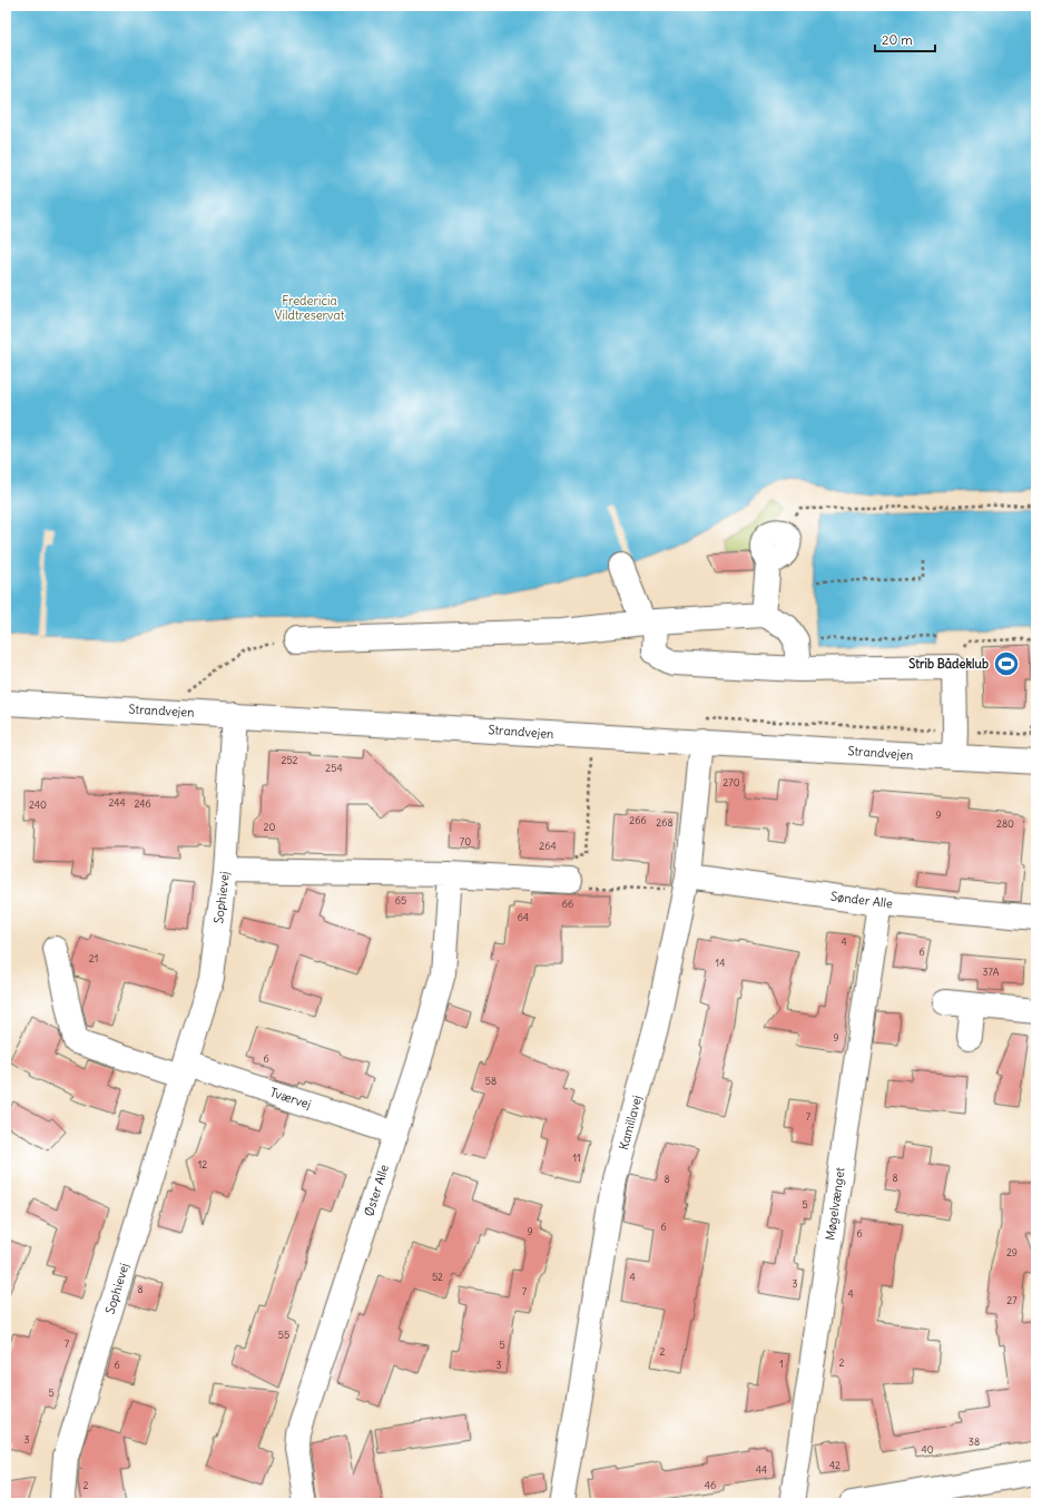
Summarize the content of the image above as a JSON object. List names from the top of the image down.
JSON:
{
  "streets": {
    "street": [
      "Strandvejen",
      "Sophievej",
      "Sønder Alle",
      "Tværvej",
      "Kamillavej",
      "Øster Alle",
      "Møgelvænget"
    ]
  },
  "crossings": [
    ["Strandvejen", "Sophievej"],
    ["Strandvejen", "Kamillavej"],
    ["Sophievej", "Tværvej"],
    ["Sønder Alle", "Kamillavej"],
    ["Sønder Alle", "Møgelvænget"],
    ["Tværvej", "Øster Alle"]
  ],
  "parks": ["Fredericia Vildtreservat"],
  "places": {
    "sports": ["Strib Bådeklub"]
  },
  "house_numbers": [
    "252",
    "254",
    "270",
    "244",
    "246",
    "240",
    "9",
    "266",
    "268",
    "280",
    "20",
    "70",
    "264",
    "65",
    "66",
    "64",
    "4",
    "6",
    "21",
    "14",
    "37A",
    "9",
    "6",
    "58",
    "7",
    "11",
    "12",
    "8",
    "8",
    "5",
    "6",
    "9",
    "6",
    "29",
    "52",
    "4",
    "3",
    "8",
    "7",
    "4",
    "27",
    "55",
    "7",
    "5",
    "2",
    "2",
    "1",
    "6",
    "3",
    "5",
    "3",
    "38",
    "40",
    "42",
    "44",
    "2",
    "46"
  ],
  "scale_bar": "20 m"
}
